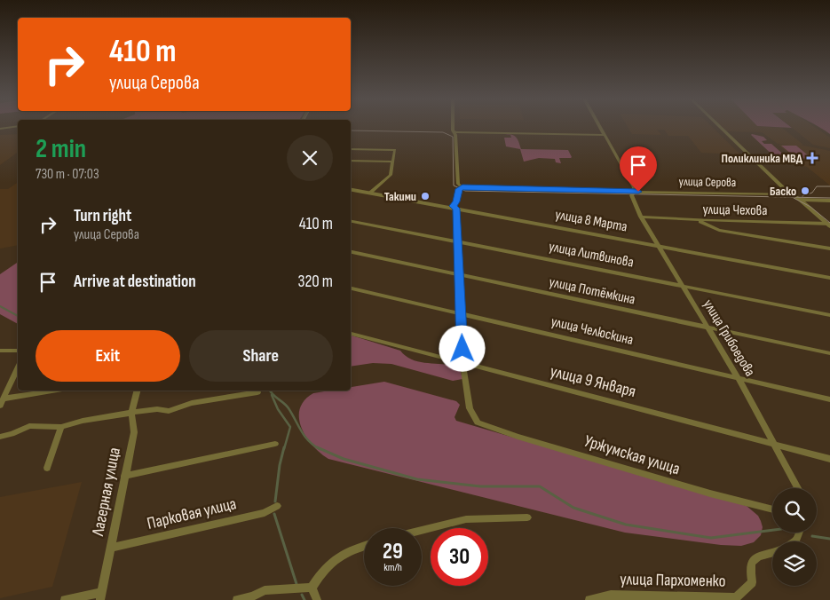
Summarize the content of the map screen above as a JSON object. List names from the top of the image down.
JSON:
{
  "streets": {
    "street": [
      "улица Серова",
      "улица Чехова",
      "улица 8 Марта",
      "улица Литвинова",
      "улица Потёмкина",
      "улица Челюскина",
      "улица Грибоедова",
      "улица 9 Января",
      "Уржумская улица",
      "Лагерная улица",
      "Парковая улица",
      "улица Пархоменко"
    ]
  },
  "crossings": [
    ["улица Серова", "улица Грибоедова"],
    ["улица Чехова", "улица Грибоедова"],
    ["улица 8 Марта", "улица Грибоедова"],
    ["улица Литвинова", "улица Грибоедова"],
    ["улица Потёмкина", "улица Грибоедова"],
    ["улица Челюскина", "улица Грибоедова"],
    ["улица Грибоедова", "улица 9 Января"],
    ["улица 9 Января", "Уржумская улица"],
    ["Лагерная улица", "Парковая улица"]
  ],
  "places": {
    "health": ["Поликлиника МВД"],
    "other": ["Баско", "Такими"]
  },
  "page": {
    "turn": ["410 m", "улица Серова"],
    "heading": ["2 min", "730 m · 07:03"],
    "list": [
      {
        "name": "Turn right",
        "note": "улица Серова",
        "value": "410 m"
      },
      {
        "name": "Arrive at destination",
        "value": "320 m"
      }
    ],
    "buttons": ["Exit", "Share"],
    "speed": "29 km/h",
    "limit": "30"
  }
}
